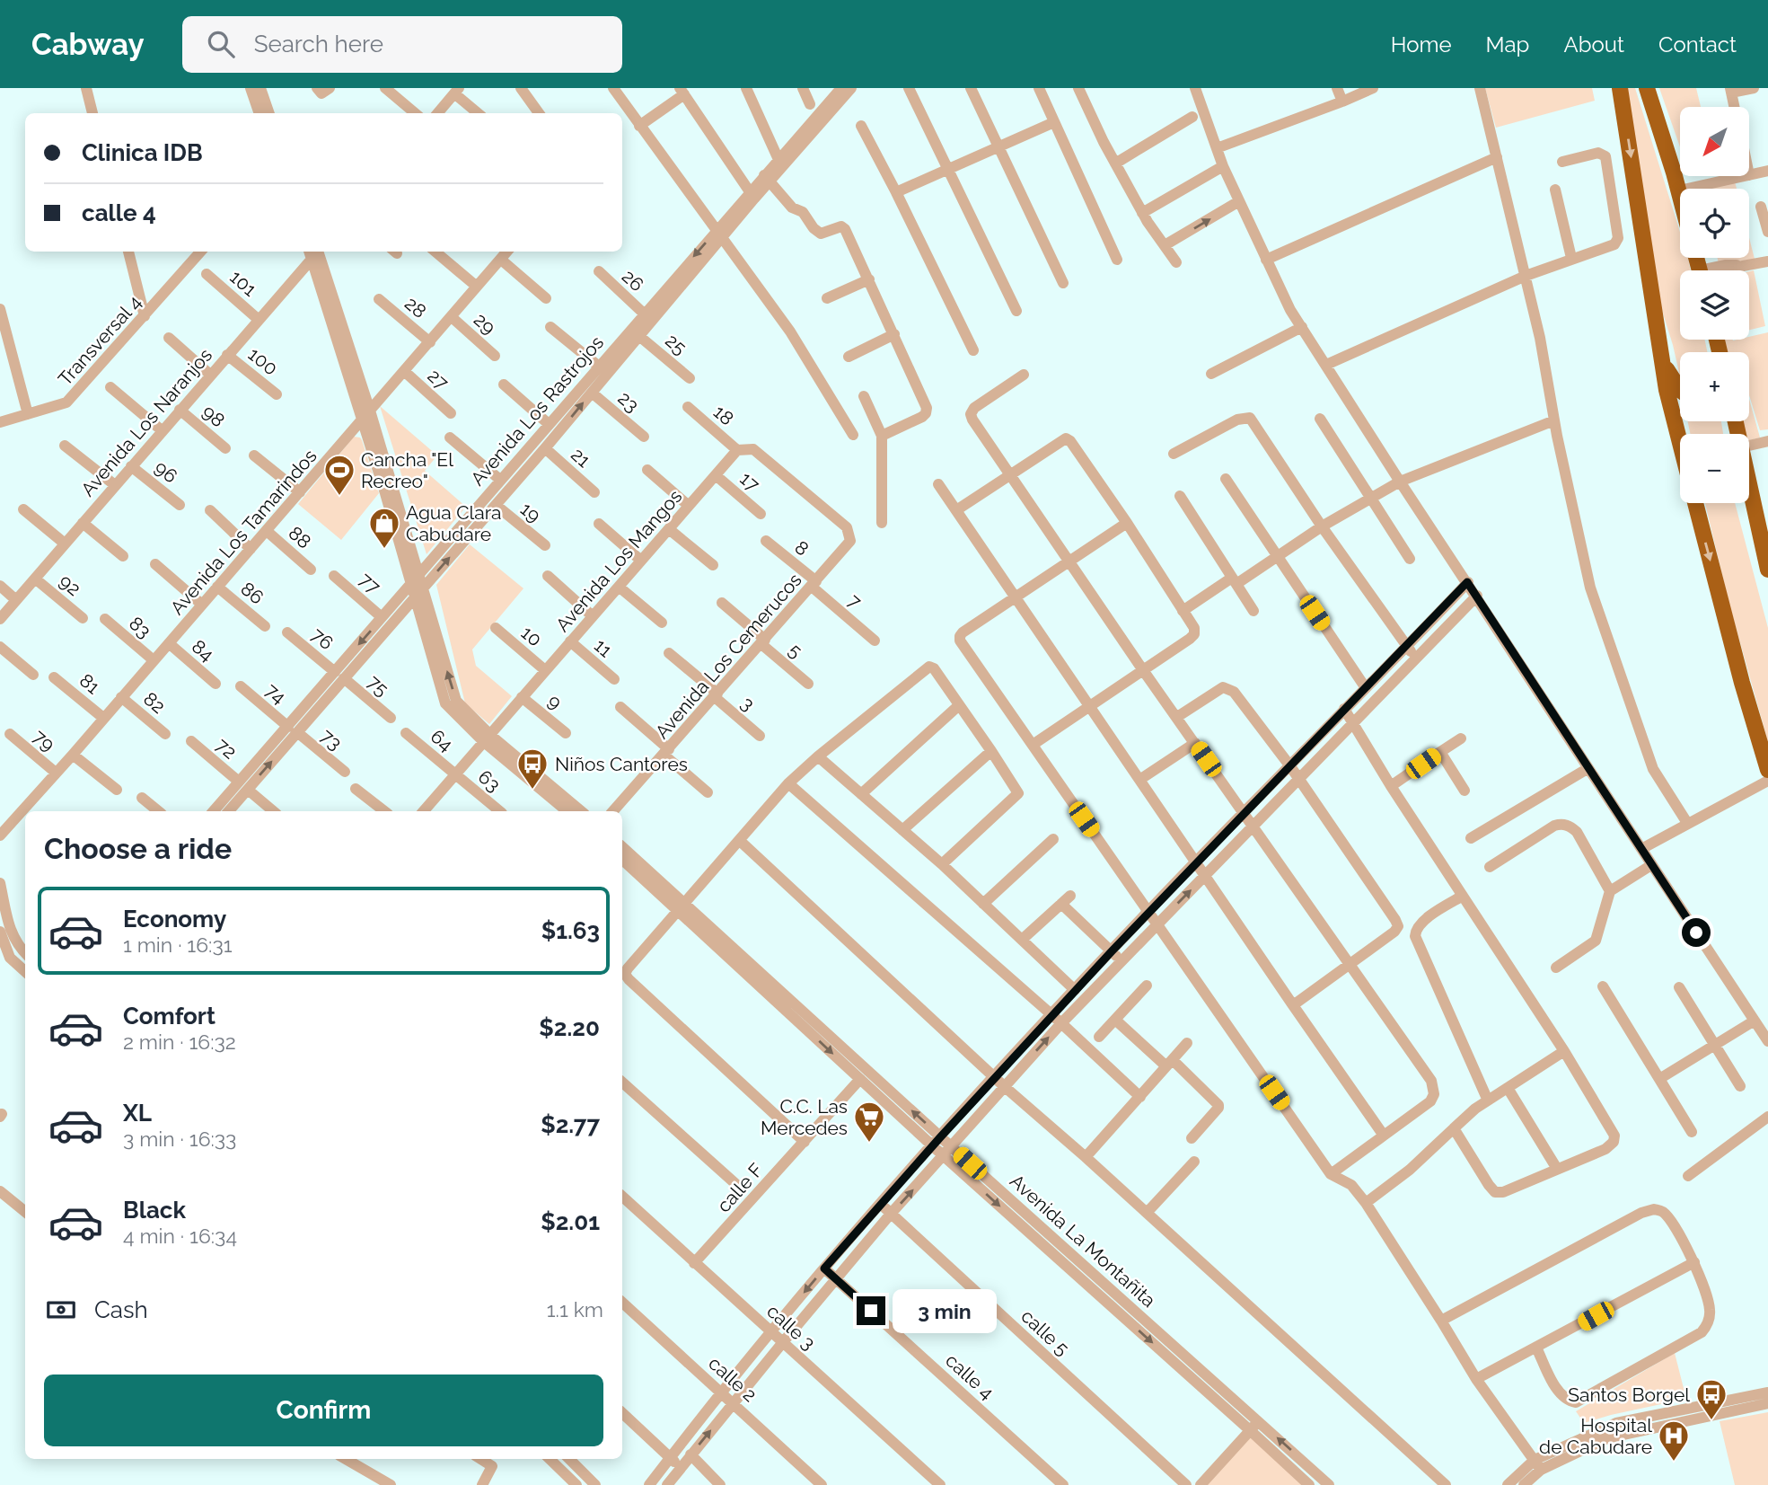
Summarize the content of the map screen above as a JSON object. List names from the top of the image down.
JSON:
{
  "streets": {
    "street": [
      "26",
      "101",
      "28",
      "29",
      "Transversal 4",
      "25",
      "100",
      "27",
      "23",
      "Avenida Los Rastrojos",
      "18",
      "98",
      "Avenida Los Naranjos",
      "21",
      "96",
      "17",
      "19",
      "Avenida Los Tamarindos",
      "88",
      "8",
      "Avenida Los Mangos",
      "77",
      "92",
      "86",
      "7",
      "83",
      "10",
      "76",
      "11",
      "84",
      "5",
      "Avenida Los Cemerucos",
      "81",
      "75",
      "74",
      "9",
      "82",
      "3",
      "73",
      "79",
      "64",
      "72",
      "63",
      "calle F",
      "Avenida La Montañita",
      "calle 3",
      "calle 5",
      "calle 4",
      "calle 2"
    ]
  },
  "crossings": [
    ["26", "Avenida Los Rastrojos"],
    ["101", "Avenida Los Naranjos"],
    ["28", "Avenida Los Tamarindos"],
    ["29", "Avenida Los Tamarindos"],
    ["25", "Avenida Los Rastrojos"],
    ["100", "Avenida Los Naranjos"],
    ["27", "Avenida Los Tamarindos"],
    ["23", "Avenida Los Rastrojos"],
    ["Avenida Los Rastrojos", "21"],
    ["Avenida Los Rastrojos", "19"],
    ["Avenida Los Rastrojos", "77"],
    ["Avenida Los Rastrojos", "76"],
    ["Avenida Los Rastrojos", "75"],
    ["Avenida Los Rastrojos", "74"],
    ["Avenida Los Rastrojos", "73"],
    ["Avenida Los Rastrojos", "72"],
    ["18", "Avenida Los Mangos"],
    ["18", "Avenida Los Cemerucos"],
    ["98", "Avenida Los Naranjos"],
    ["Avenida Los Naranjos", "96"],
    ["Avenida Los Naranjos", "92"],
    ["17", "Avenida Los Mangos"],
    ["Avenida Los Tamarindos", "88"],
    ["Avenida Los Tamarindos", "86"],
    ["Avenida Los Tamarindos", "83"],
    ["Avenida Los Tamarindos", "84"],
    ["Avenida Los Tamarindos", "81"],
    ["Avenida Los Tamarindos", "82"],
    ["Avenida Los Tamarindos", "79"],
    ["8", "7"],
    ["8", "Avenida Los Cemerucos"],
    ["Avenida Los Mangos", "10"],
    ["Avenida Los Mangos", "11"],
    ["Avenida Los Mangos", "Avenida Los Cemerucos"],
    ["Avenida Los Mangos", "9"],
    ["Avenida Los Mangos", "64"],
    ["Avenida Los Mangos", "63"],
    ["7", "Avenida Los Cemerucos"],
    ["76", "75"],
    ["5", "Avenida Los Cemerucos"],
    ["Avenida Los Cemerucos", "3"],
    ["74", "73"],
    ["64", "63"],
    ["calle F", "Avenida La Montañita"],
    ["calle F", "calle 3"]
  ],
  "places": {
    "sports": ["Cancha \"El Recreo\""],
    "shop": ["Agua Clara Cabudare"],
    "bus stop": ["Niños Cantores", "Santos Borgel"],
    "supermarket": ["C.C. Las Mercedes"],
    "hospital": ["Hospital de Cabudare"]
  },
  "north": "bottom left",
  "page": {
    "header": "Cabway",
    "search": "Search here",
    "nav": [
      "Home",
      "Map",
      "About",
      "Contact"
    ],
    "map_buttons": ["+", "−"],
    "banner": ["Clinica IDB", "calle 4"],
    "heading": "Choose a ride",
    "list": [
      {
        "name": "Economy",
        "note": "1 min · 16:31",
        "value": "$1.63"
      },
      {
        "name": "Comfort",
        "note": "2 min · 16:32",
        "value": "$2.20"
      },
      {
        "name": "XL",
        "note": "3 min · 16:33",
        "value": "$2.77"
      },
      {
        "name": "Black",
        "note": "4 min · 16:34",
        "value": "$2.01"
      }
    ],
    "pay": ["Cash", "1.1 km"],
    "bubble": "3 min",
    "buttons": "Confirm"
  }
}
